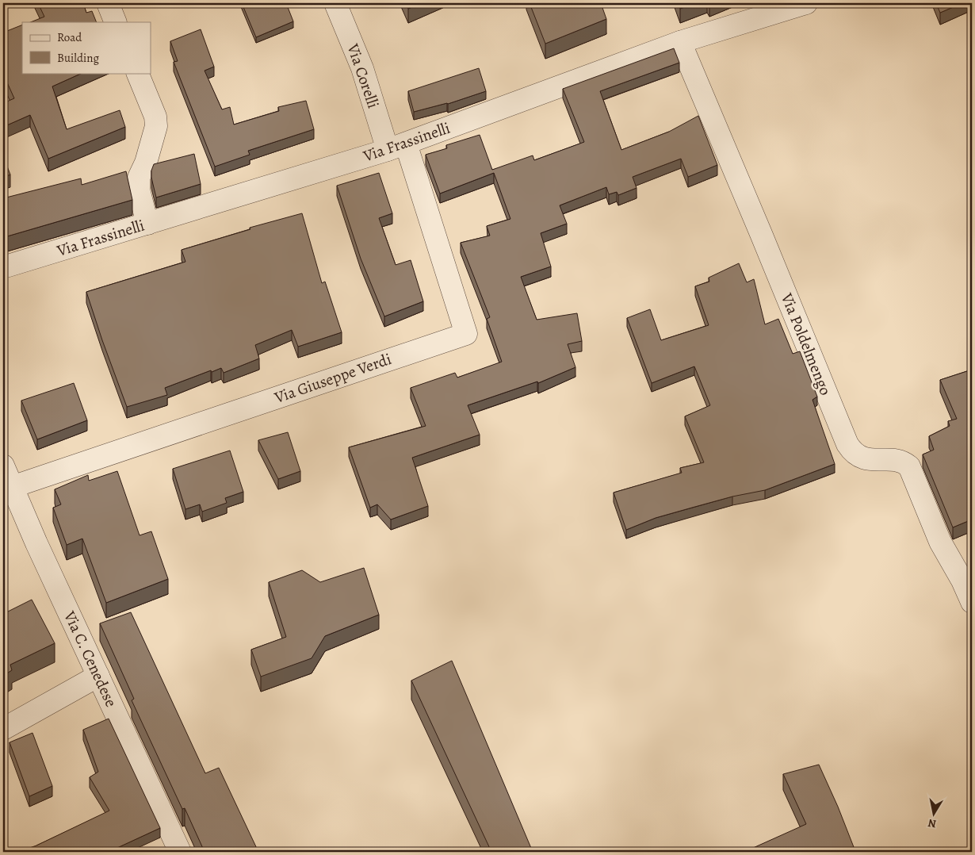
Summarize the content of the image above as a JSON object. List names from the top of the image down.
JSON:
{
  "streets": {
    "street": [
      "Via Corelli",
      "Via Frassinelli",
      "Via Poldelmengo",
      "Via Giuseppe Verdi",
      "Via C. Cenedese"
    ]
  },
  "crossings": [
    ["Via Corelli", "Via Frassinelli"],
    ["Via Corelli", "Via Giuseppe Verdi"],
    ["Via Frassinelli", "Via Poldelmengo"],
    ["Via Frassinelli", "Via Giuseppe Verdi"],
    ["Via Giuseppe Verdi", "Via C. Cenedese"]
  ],
  "legend": ["Road", "Building"],
  "north": "bottom"
}
